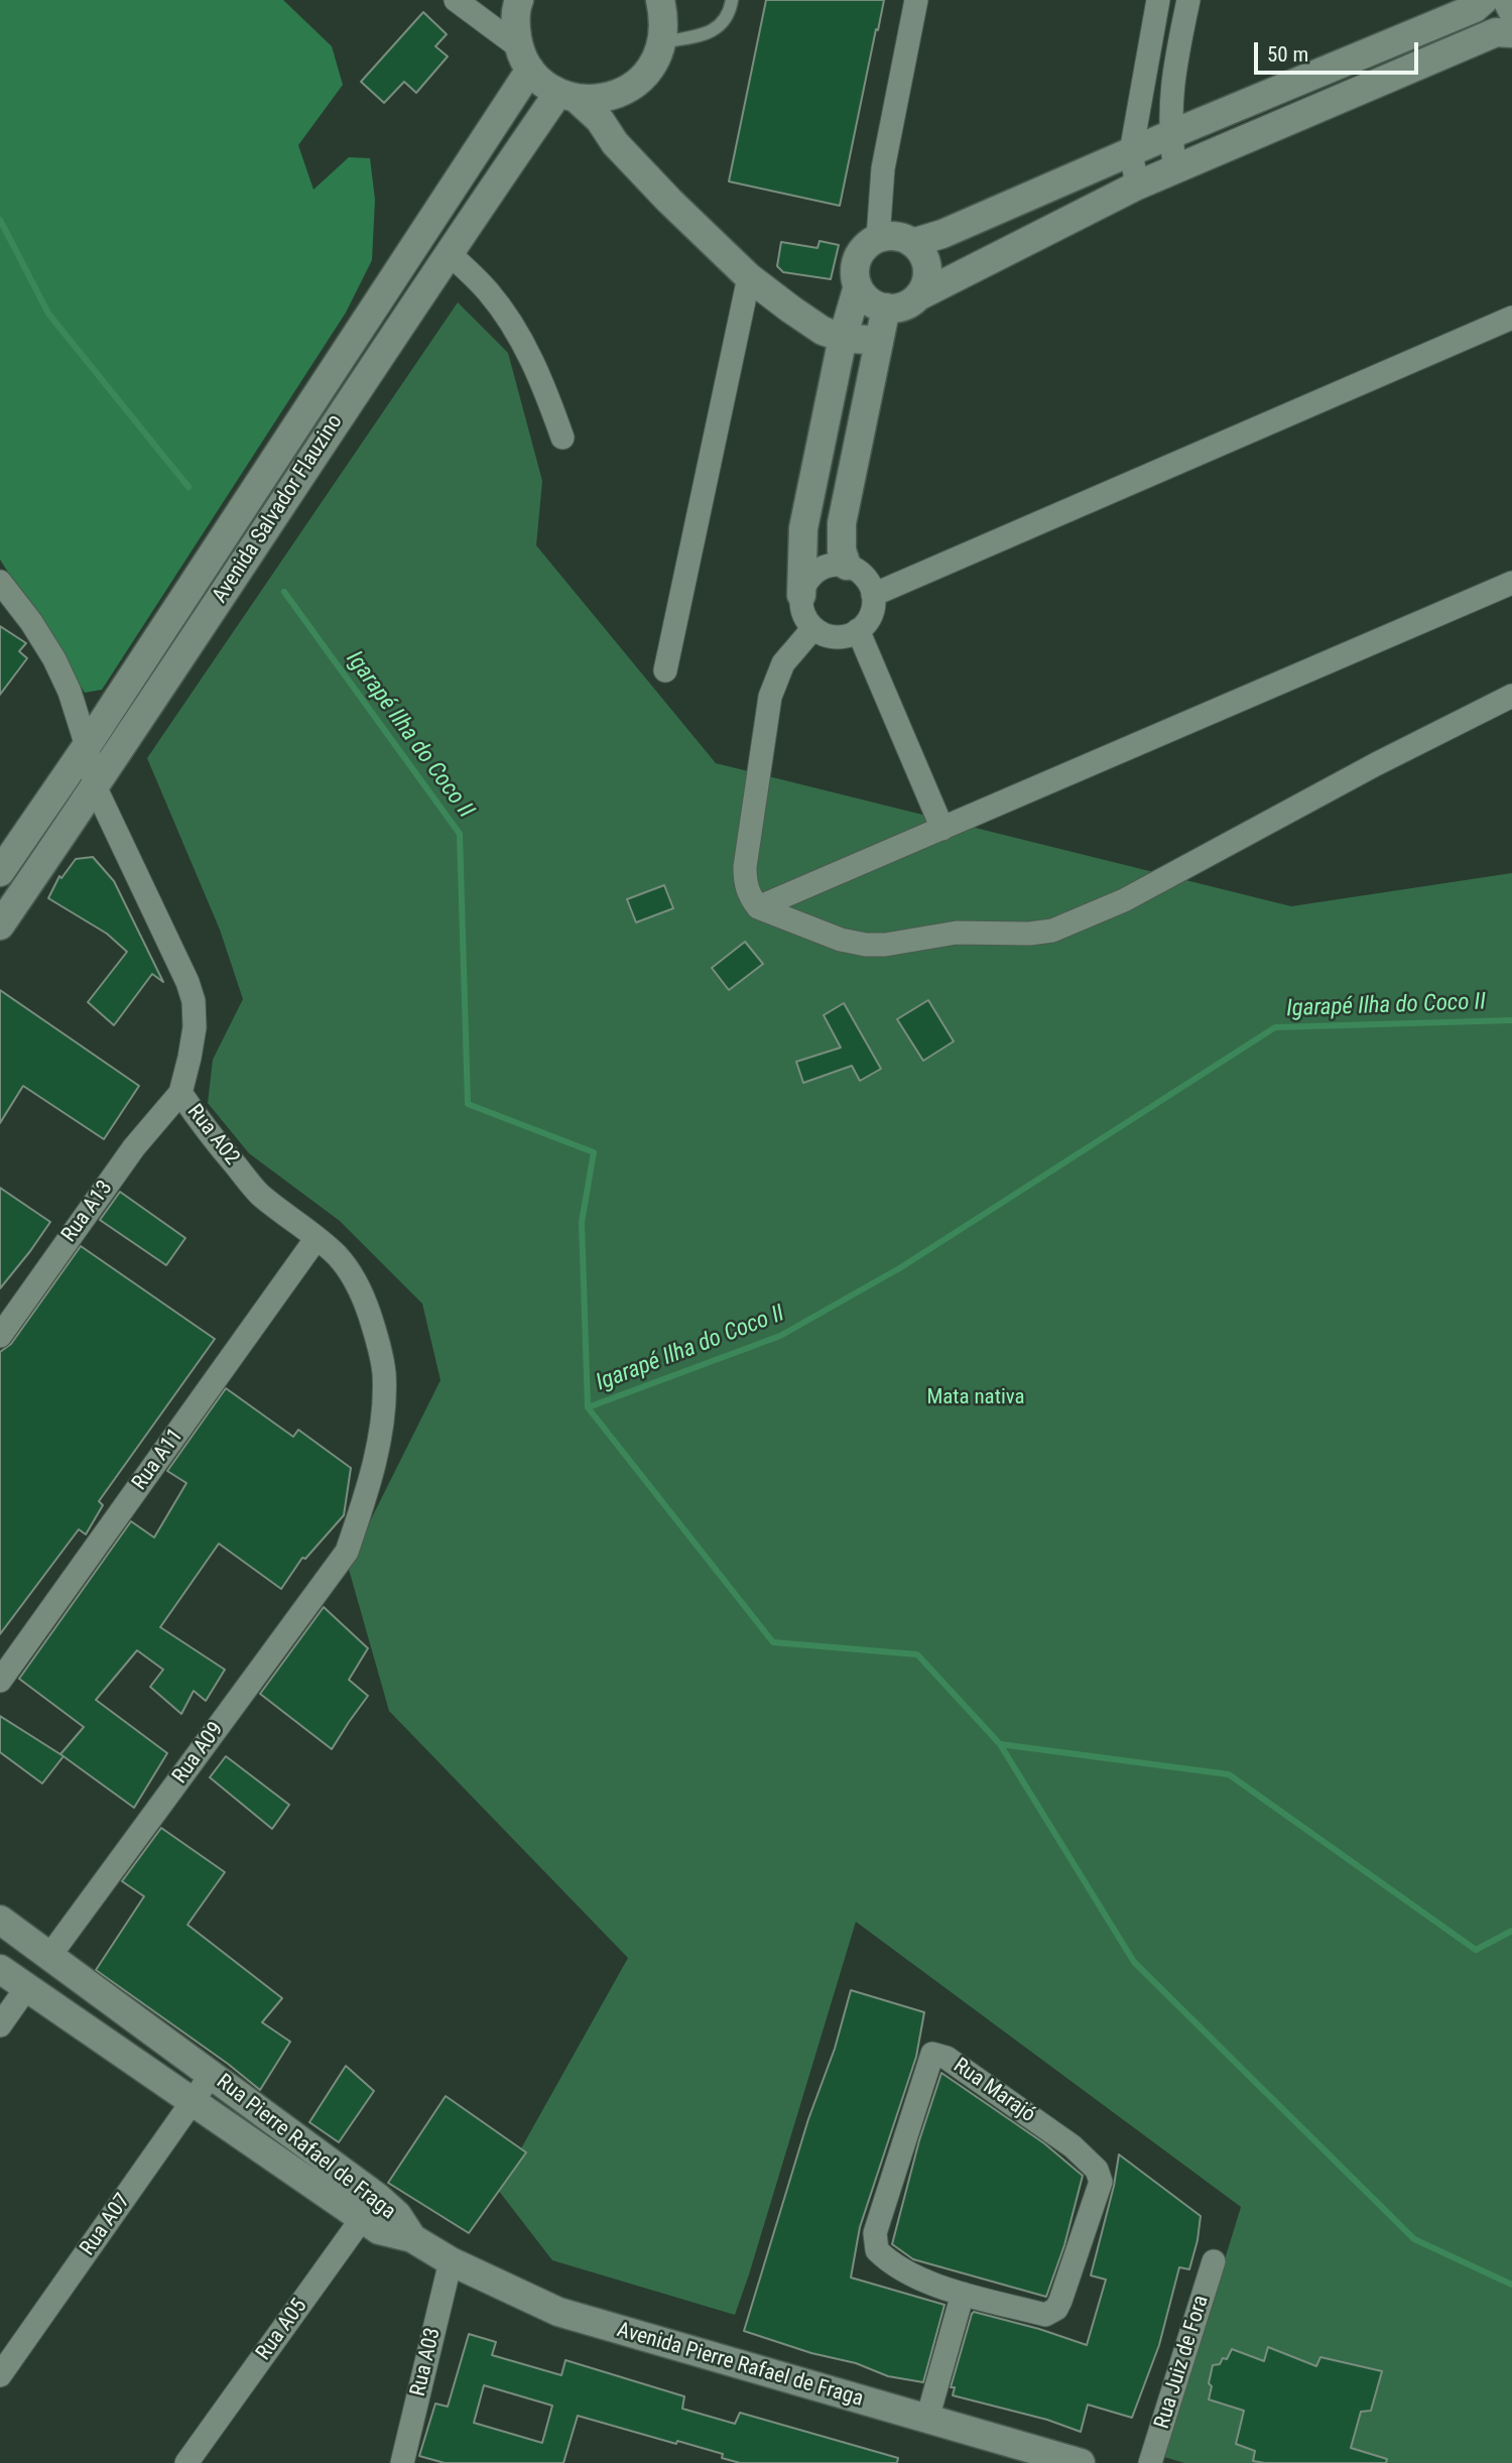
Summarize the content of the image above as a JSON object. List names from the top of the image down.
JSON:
{
  "streets": {
    "street": [
      "Avenida Salvador Flauzino",
      "Rua A02",
      "Rua A13",
      "Rua A11",
      "Rua A09",
      "Rua Marajó",
      "Rua Pierre Rafael de Fraga",
      "Rua A07",
      "Rua A05",
      "Rua A03",
      "Rua Juiz de Fora",
      "Avenida Pierre Rafael de Fraga"
    ]
  },
  "crossings": [
    ["Avenida Salvador Flauzino", "Rua A02"],
    ["Rua A02", "Rua A13"],
    ["Rua A02", "Rua A11"],
    ["Rua A02", "Rua A09"],
    ["Rua A09", "Rua Pierre Rafael de Fraga"],
    ["Rua Pierre Rafael de Fraga", "Rua A07"],
    ["Rua Pierre Rafael de Fraga", "Rua A05"],
    ["Rua Pierre Rafael de Fraga", "Avenida Pierre Rafael de Fraga"],
    ["Rua A03", "Avenida Pierre Rafael de Fraga"]
  ],
  "water": ["Igarapé Ilha do Coco II"],
  "parks": ["Mata nativa"],
  "scale_bar": "50 m"
}
